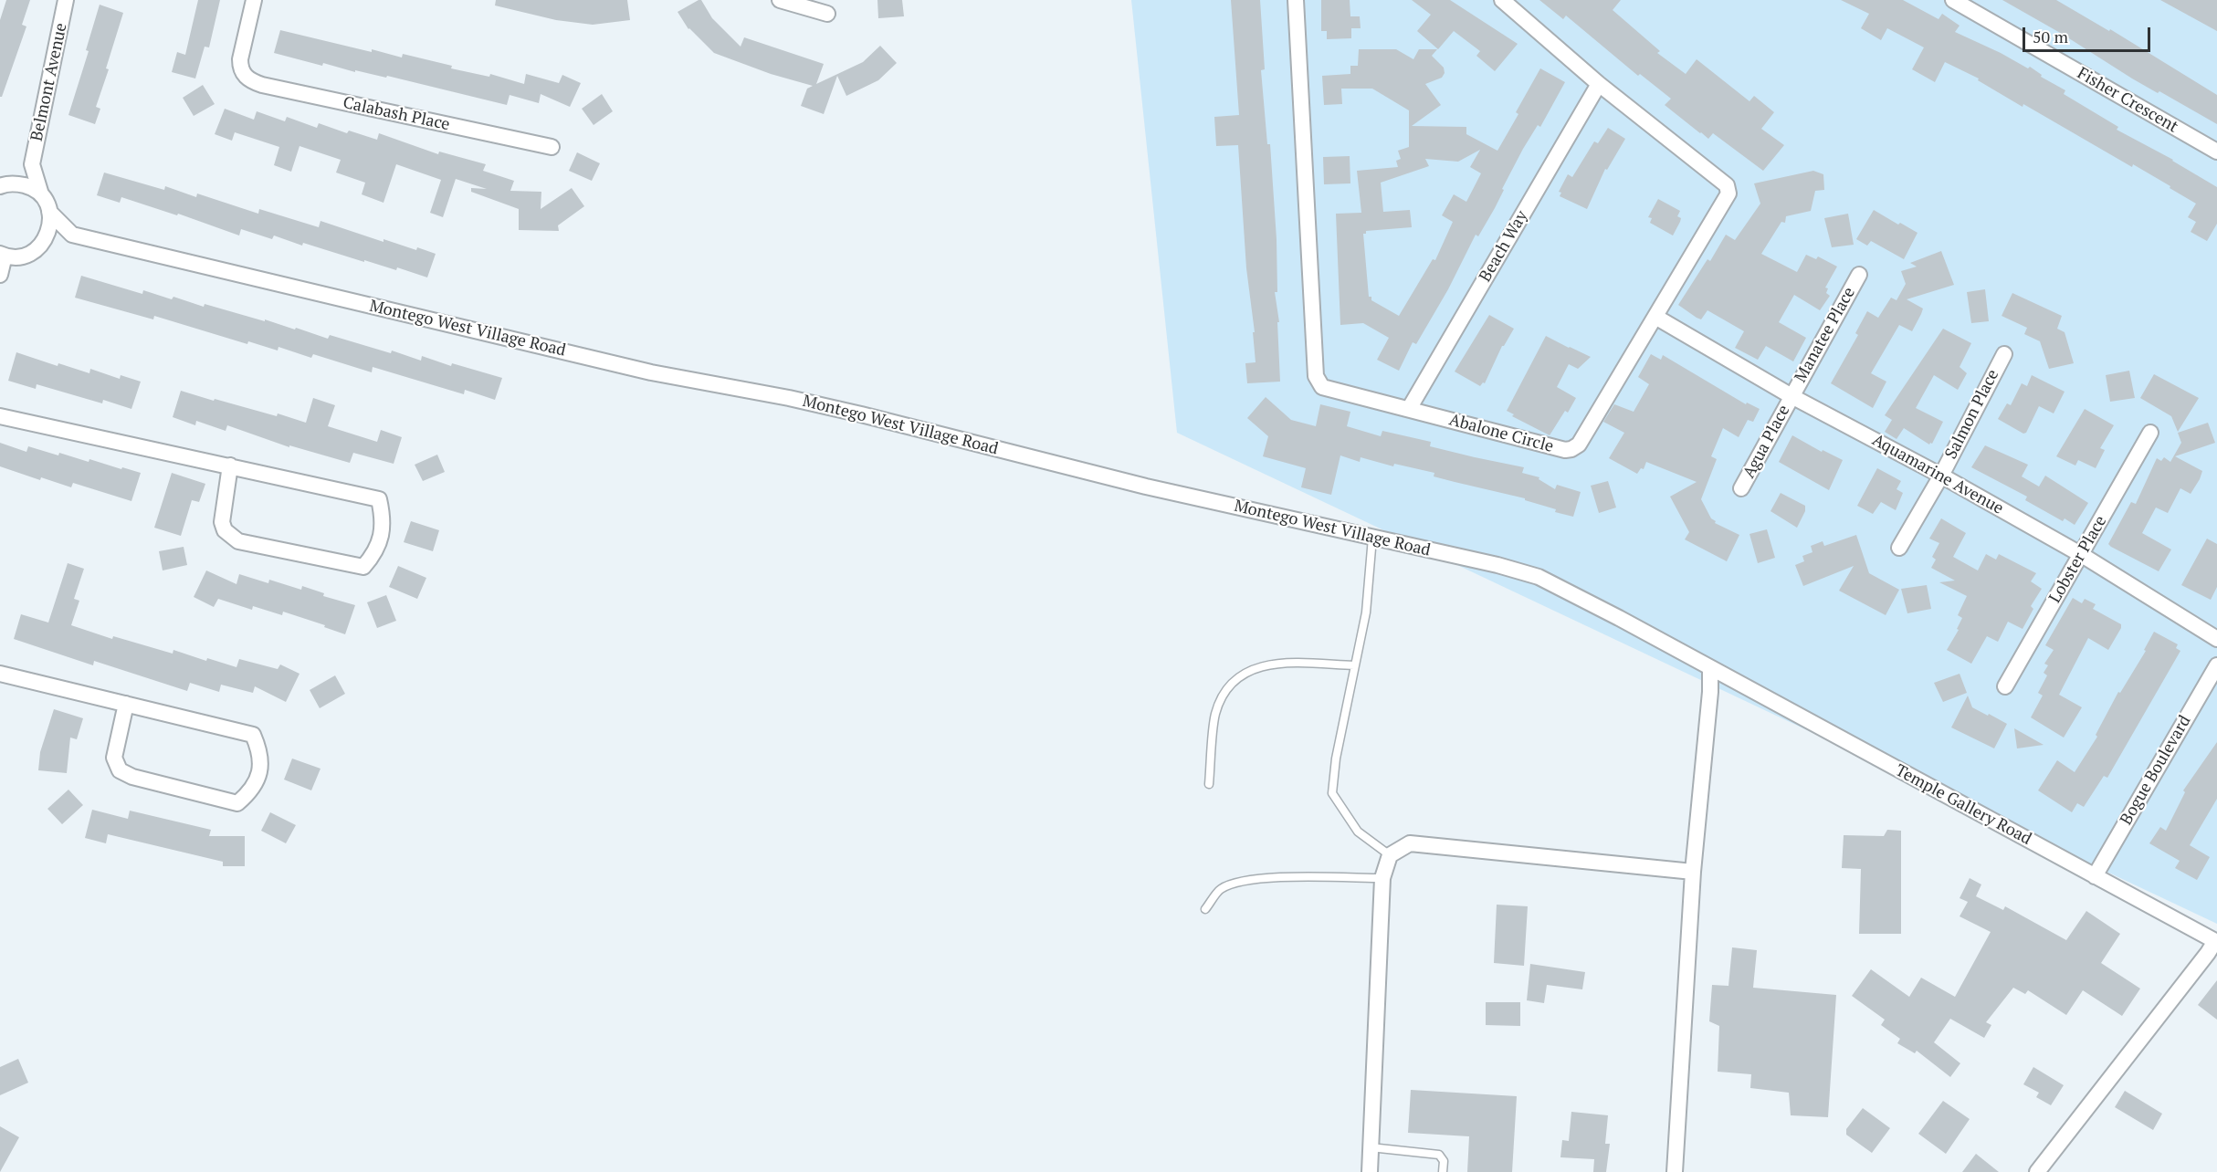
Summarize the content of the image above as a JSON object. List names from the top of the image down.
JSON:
{
  "streets": {
    "street": [
      "Belmont Avenue",
      "Fisher Crescent",
      "Calabash Place",
      "Beach Way",
      "Montego West Village Road",
      "Manatee Place",
      "Salmon Place",
      "Abalone Circle",
      "Agua Place",
      "Aquamarine Avenue",
      "Lobster Place",
      "Bogue Boulevard",
      "Temple Gallery Road"
    ]
  },
  "crossings": [
    ["Beach Way", "Abalone Circle"],
    ["Montego West Village Road", "Temple Gallery Road"],
    ["Manatee Place", "Agua Place"],
    ["Manatee Place", "Aquamarine Avenue"],
    ["Salmon Place", "Aquamarine Avenue"],
    ["Abalone Circle", "Aquamarine Avenue"],
    ["Agua Place", "Aquamarine Avenue"],
    ["Aquamarine Avenue", "Lobster Place"],
    ["Bogue Boulevard", "Temple Gallery Road"]
  ],
  "scale_bar": "50 m"
}
